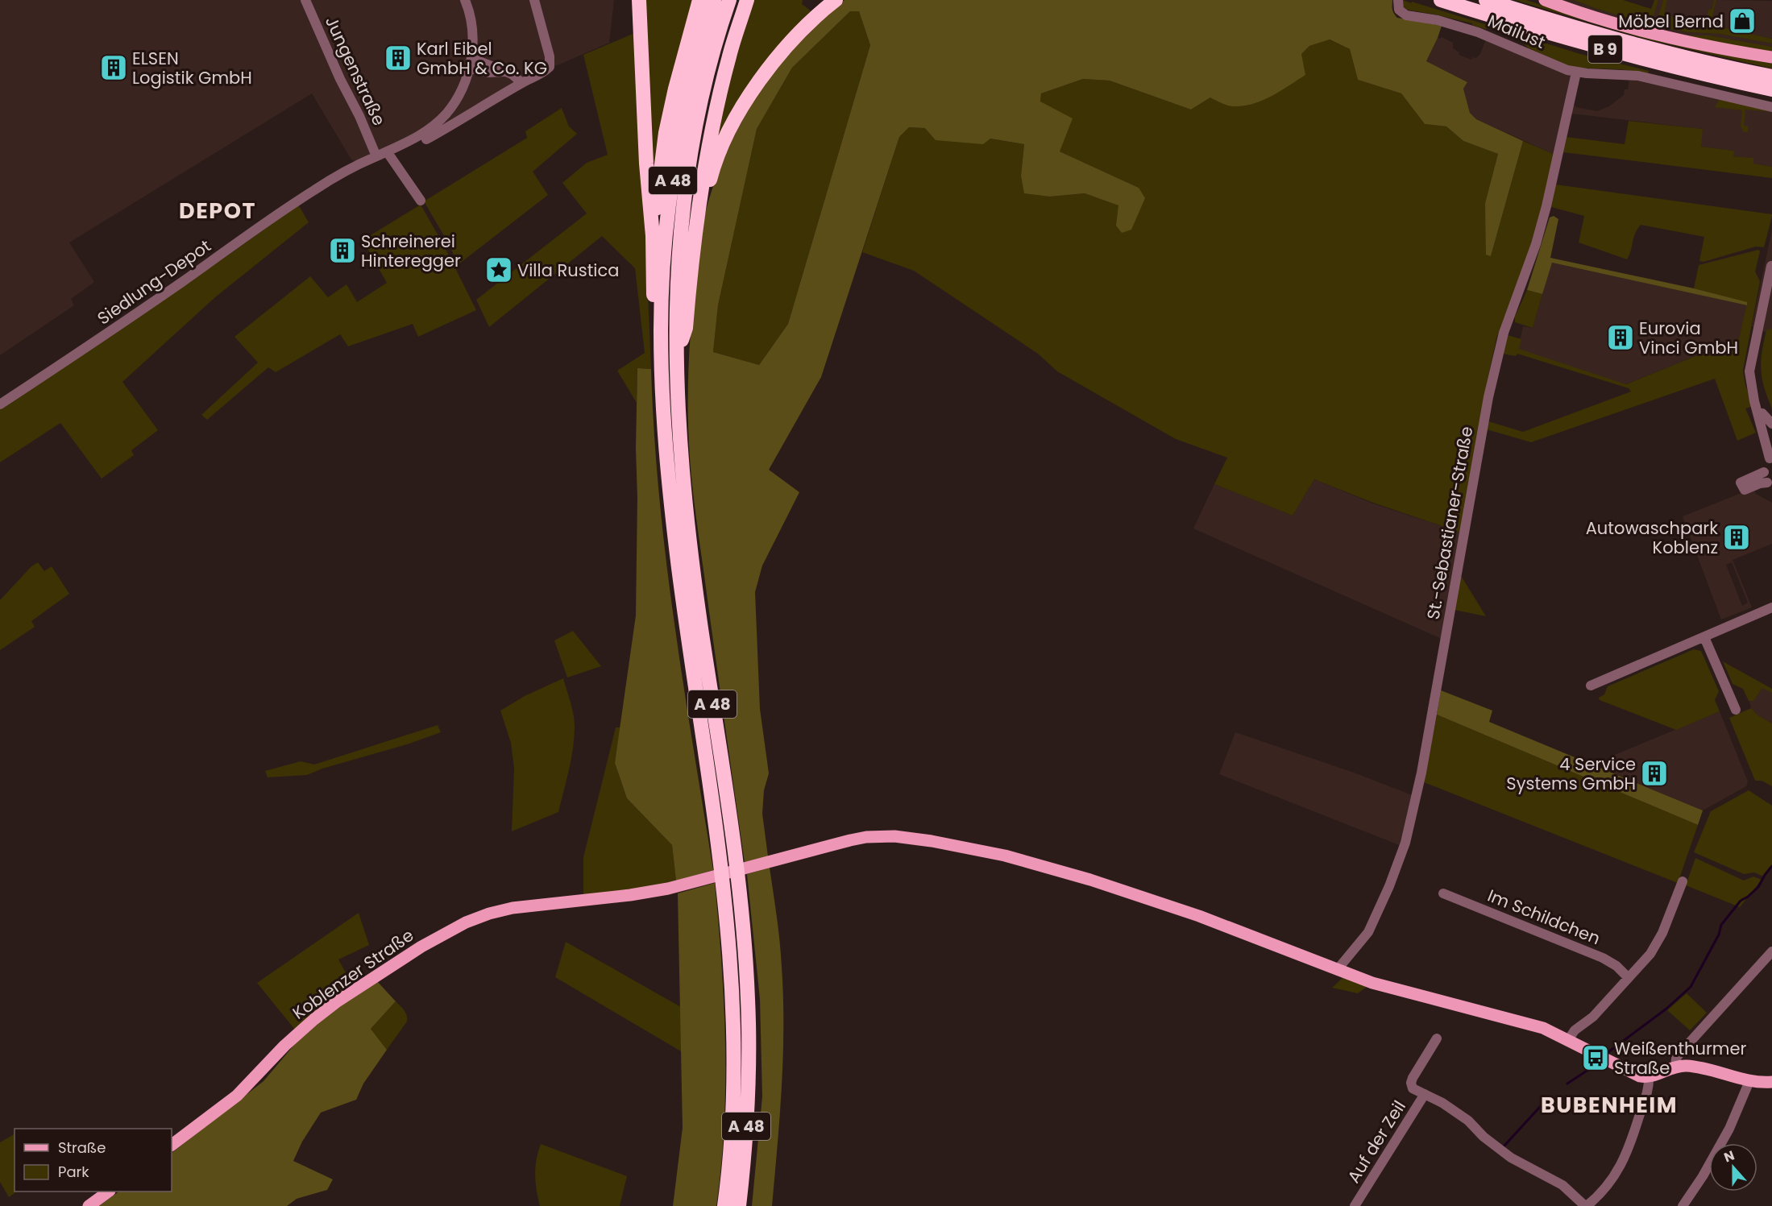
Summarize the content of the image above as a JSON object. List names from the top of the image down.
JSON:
{
  "streets": {
    "highway": ["B 9", "A 48"],
    "main road": ["Koblenzer Straße"],
    "street": [
      "Mailust",
      "Jungenstraße",
      "Siedlung-Depot",
      "St.-Sebastianer-Straße",
      "Im Schildchen",
      "Auf der Zeil"
    ]
  },
  "crossings": [
    ["Mailust", "St.-Sebastianer-Straße"],
    ["Jungenstraße", "Siedlung-Depot"],
    ["St.-Sebastianer-Straße", "Koblenzer Straße"]
  ],
  "districts": ["DEPOT", "BUBENHEIM"],
  "places": {
    "shop": ["Möbel Bernd"],
    "building": [
      "Karl Eibel GmbH & Co. KG",
      "ELSEN Logistik GmbH",
      "Schreinerei Hinteregger",
      "Eurovia Vinci GmbH",
      "Autowaschpark Koblenz",
      "4 Service Systems GmbH"
    ],
    "place": ["Villa Rustica"],
    "bus stop": ["Weißenthurmer Straße"]
  },
  "legend": ["Straße", "Park"],
  "north": "top"
}
